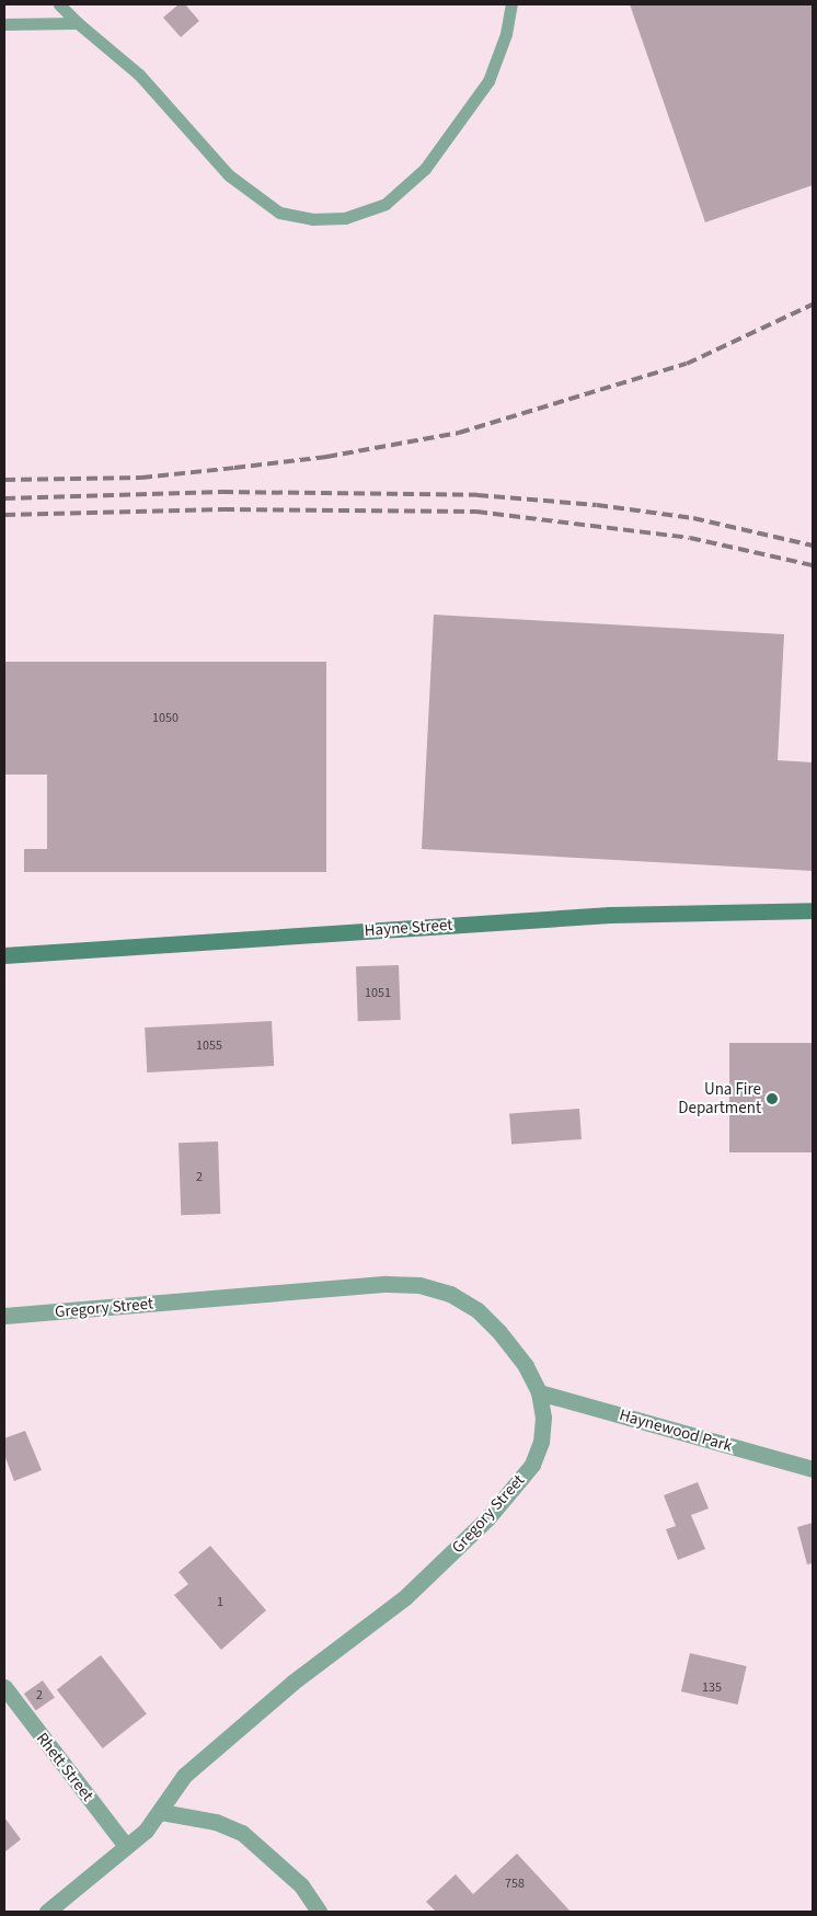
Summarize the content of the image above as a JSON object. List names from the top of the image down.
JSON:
{
  "streets": {
    "street": [
      "Hayne Street",
      "Gregory Street",
      "Haynewood Park",
      "Rhett Street"
    ]
  },
  "crossings": [
    ["Gregory Street", "Haynewood Park"],
    ["Gregory Street", "Rhett Street"]
  ],
  "places": ["Una Fire Department"],
  "house_numbers": [
    "1050",
    "1051",
    "1055",
    "2",
    "1",
    "135",
    "2",
    "758"
  ]
}
